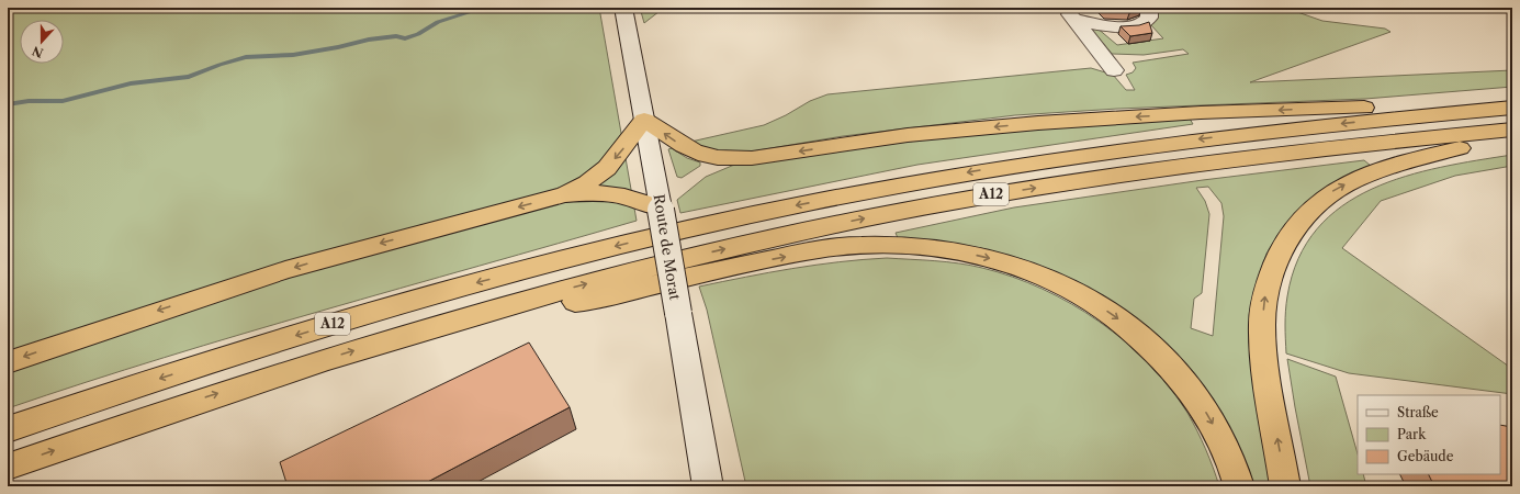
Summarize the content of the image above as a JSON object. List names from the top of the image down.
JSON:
{
  "streets": {
    "highway": ["A12"],
    "main road": ["Route de Morat"]
  },
  "legend": ["Straße", "Park", "Gebäude"],
  "north": "bottom"
}
